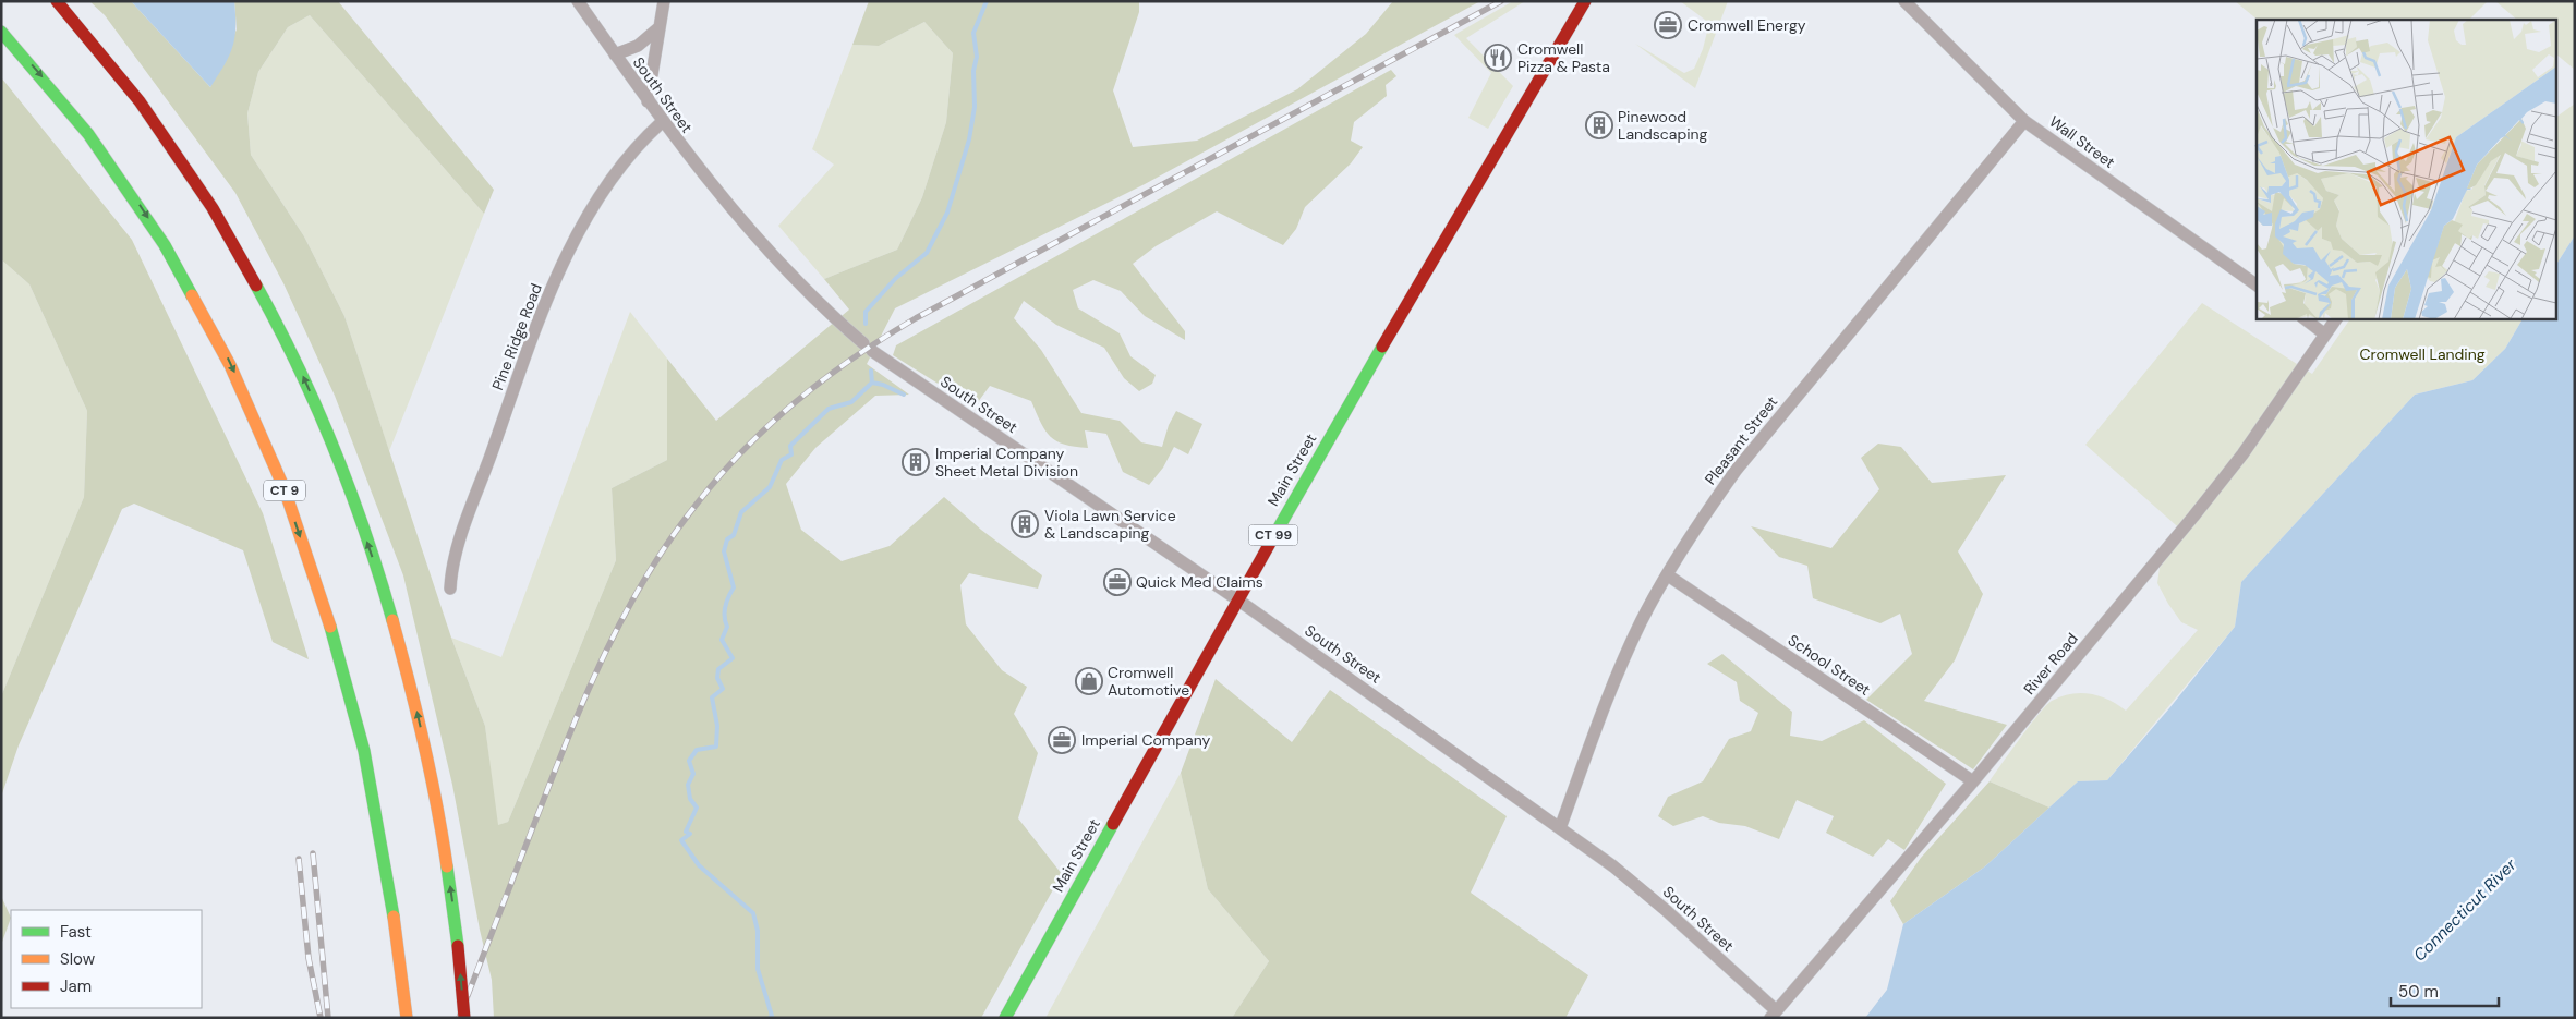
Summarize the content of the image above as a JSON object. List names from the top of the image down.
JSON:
{
  "streets": {
    "main road": ["Main Street", "CT 9", "CT 99"],
    "street": [
      "South Street",
      "Wall Street",
      "Pine Ridge Road",
      "Pleasant Street",
      "River Road",
      "School Street"
    ]
  },
  "crossings": [
    ["South Street", "Pine Ridge Road"],
    ["South Street", "Pleasant Street"],
    ["South Street", "Main Street"],
    ["South Street", "River Road"],
    ["Wall Street", "Pleasant Street"],
    ["Pleasant Street", "School Street"],
    ["River Road", "School Street"]
  ],
  "water": ["Connecticut River"],
  "parks": ["Cromwell Landing"],
  "places": {
    "office": ["Cromwell Energy", "Quick Med Claims", "Imperial Company"],
    "restaurant": ["Cromwell Pizza & Pasta"],
    "building": ["Pinewood Landscaping", "Imperial Company Sheet Metal Division", "Viola Lawn Service & Landscaping"],
    "shop": ["Cromwell Automotive"]
  },
  "legend": ["Fast", "Slow", "Jam"],
  "scale_bar": "50 m"
}
